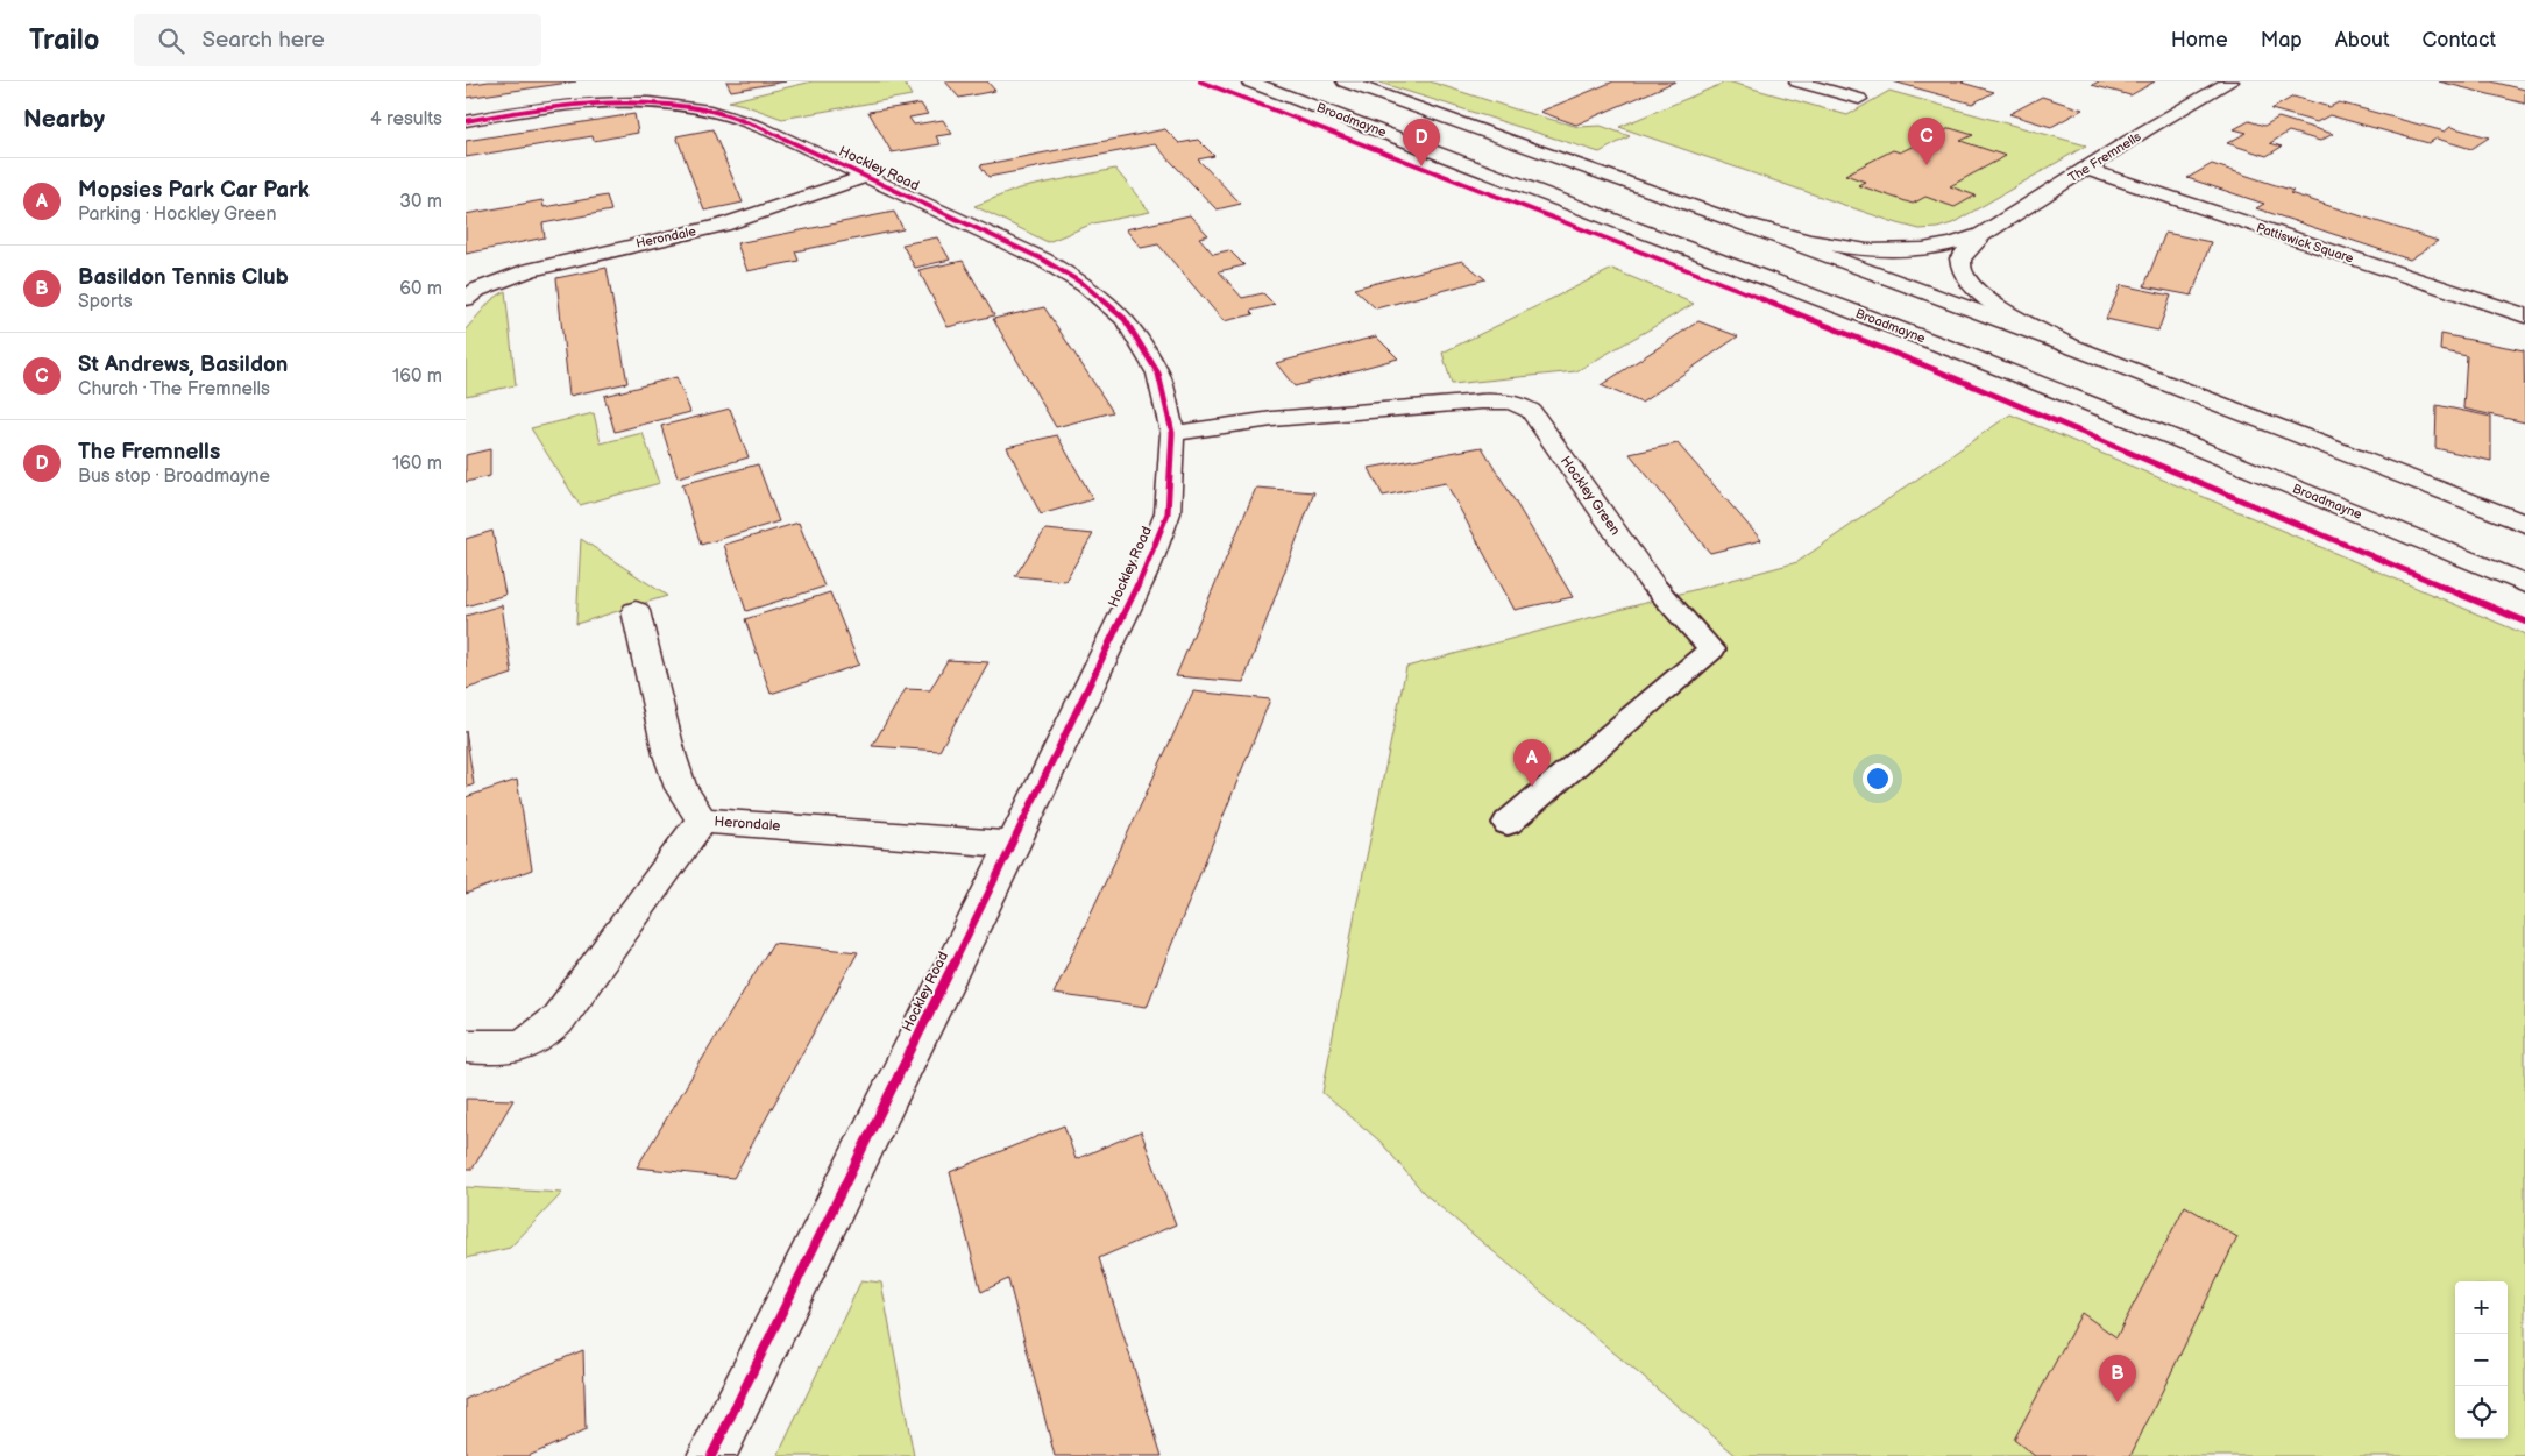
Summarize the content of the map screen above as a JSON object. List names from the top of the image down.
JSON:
{
  "streets": {
    "street": [
      "Broadmayne",
      "The Fremnells",
      "Hockley Road",
      "Herondale",
      "Pattiswick Square",
      "Hockley Green"
    ]
  },
  "crossings": [
    ["The Fremnells", "Pattiswick Square"],
    ["Hockley Road", "Herondale"],
    ["Hockley Road", "Hockley Green"]
  ],
  "page": {
    "header": "Trailo",
    "search": "Search here",
    "nav": [
      "Home",
      "Map",
      "About",
      "Contact"
    ],
    "heading": ["Nearby", "4 results"],
    "pins": [
      "C",
      "D",
      "A",
      "B"
    ],
    "list": [
      {
        "mark": "A",
        "name": "Mopsies Park Car Park",
        "note": "Parking · Hockley Green",
        "value": "30 m"
      },
      {
        "mark": "B",
        "name": "Basildon Tennis Club",
        "note": "Sports",
        "value": "60 m"
      },
      {
        "mark": "C",
        "name": "St Andrews, Basildon",
        "note": "Church · The Fremnells",
        "value": "160 m"
      },
      {
        "mark": "D",
        "name": "The Fremnells",
        "note": "Bus stop · Broadmayne",
        "value": "160 m"
      }
    ],
    "map_buttons": ["+", "−"]
  }
}
